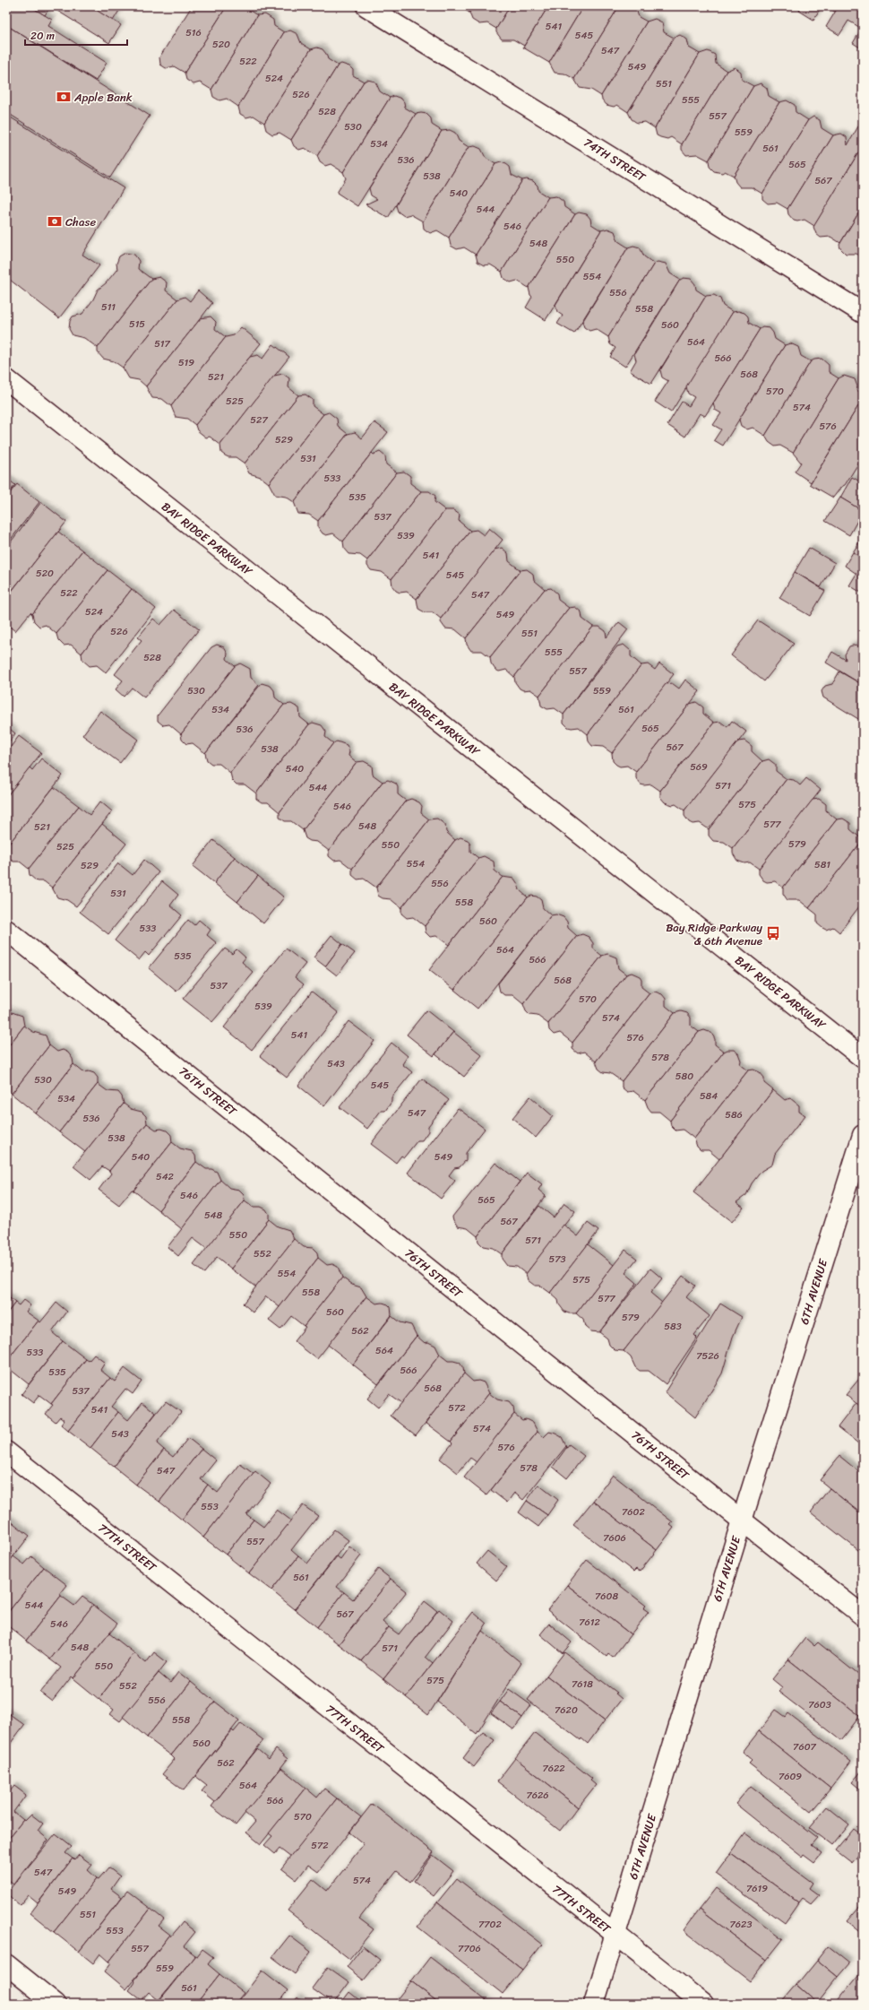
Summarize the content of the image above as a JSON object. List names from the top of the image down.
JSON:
{
  "streets": {
    "street": [
      "74TH STREET",
      "BAY RIDGE PARKWAY",
      "76TH STREET",
      "6TH AVENUE",
      "77TH STREET"
    ]
  },
  "crossings": [
    ["76TH STREET", "6TH AVENUE"],
    ["6TH AVENUE", "77TH STREET"]
  ],
  "places": {
    "bank": ["Apple Bank", "Chase"],
    "bus stop": ["Bay Ridge Parkway & 6th Avenue"]
  },
  "house_numbers": [
    "541",
    "516",
    "545",
    "520",
    "547",
    "522",
    "549",
    "524",
    "551",
    "526",
    "555",
    "528",
    "557",
    "530",
    "559",
    "534",
    "561",
    "536",
    "565",
    "538",
    "567",
    "540",
    "544",
    "546",
    "548",
    "550",
    "554",
    "556",
    "511",
    "558",
    "515",
    "560",
    "564",
    "517",
    "566",
    "519",
    "568",
    "521",
    "570",
    "525",
    "574",
    "527",
    "576",
    "529",
    "531",
    "533",
    "535",
    "537",
    "539",
    "541",
    "520",
    "545",
    "522",
    "547",
    "524",
    "549",
    "526",
    "551",
    "555",
    "528",
    "557",
    "530",
    "559",
    "534",
    "561",
    "565",
    "536",
    "567",
    "538",
    "569",
    "540",
    "571",
    "544",
    "575",
    "546",
    "577",
    "548",
    "521",
    "579",
    "550",
    "525",
    "554",
    "581",
    "529",
    "556",
    "531",
    "558",
    "560",
    "533",
    "564",
    "535",
    "566",
    "568",
    "537",
    "570",
    "539",
    "574",
    "541",
    "576",
    "578",
    "543",
    "580",
    "530",
    "545",
    "584",
    "534",
    "547",
    "586",
    "536",
    "538",
    "540",
    "549",
    "542",
    "546",
    "565",
    "548",
    "567",
    "550",
    "571",
    "552",
    "573",
    "554",
    "575",
    "558",
    "577",
    "560",
    "579",
    "583",
    "562",
    "564",
    "533",
    "7526",
    "566",
    "535",
    "568",
    "537",
    "572",
    "541",
    "574",
    "543",
    "576",
    "578",
    "547",
    "553",
    "7602",
    "7606",
    "557",
    "561",
    "7608",
    "544",
    "567",
    "7612",
    "546",
    "548",
    "571",
    "550",
    "575",
    "7618",
    "552",
    "556",
    "7603",
    "7620",
    "558",
    "560",
    "7607",
    "562",
    "7622",
    "7609",
    "564",
    "7626",
    "566",
    "570",
    "572",
    "547",
    "574",
    "7619",
    "549",
    "551",
    "7702",
    "7623",
    "553",
    "557",
    "7706",
    "559",
    "561"
  ],
  "scale_bar": "20 m"
}
